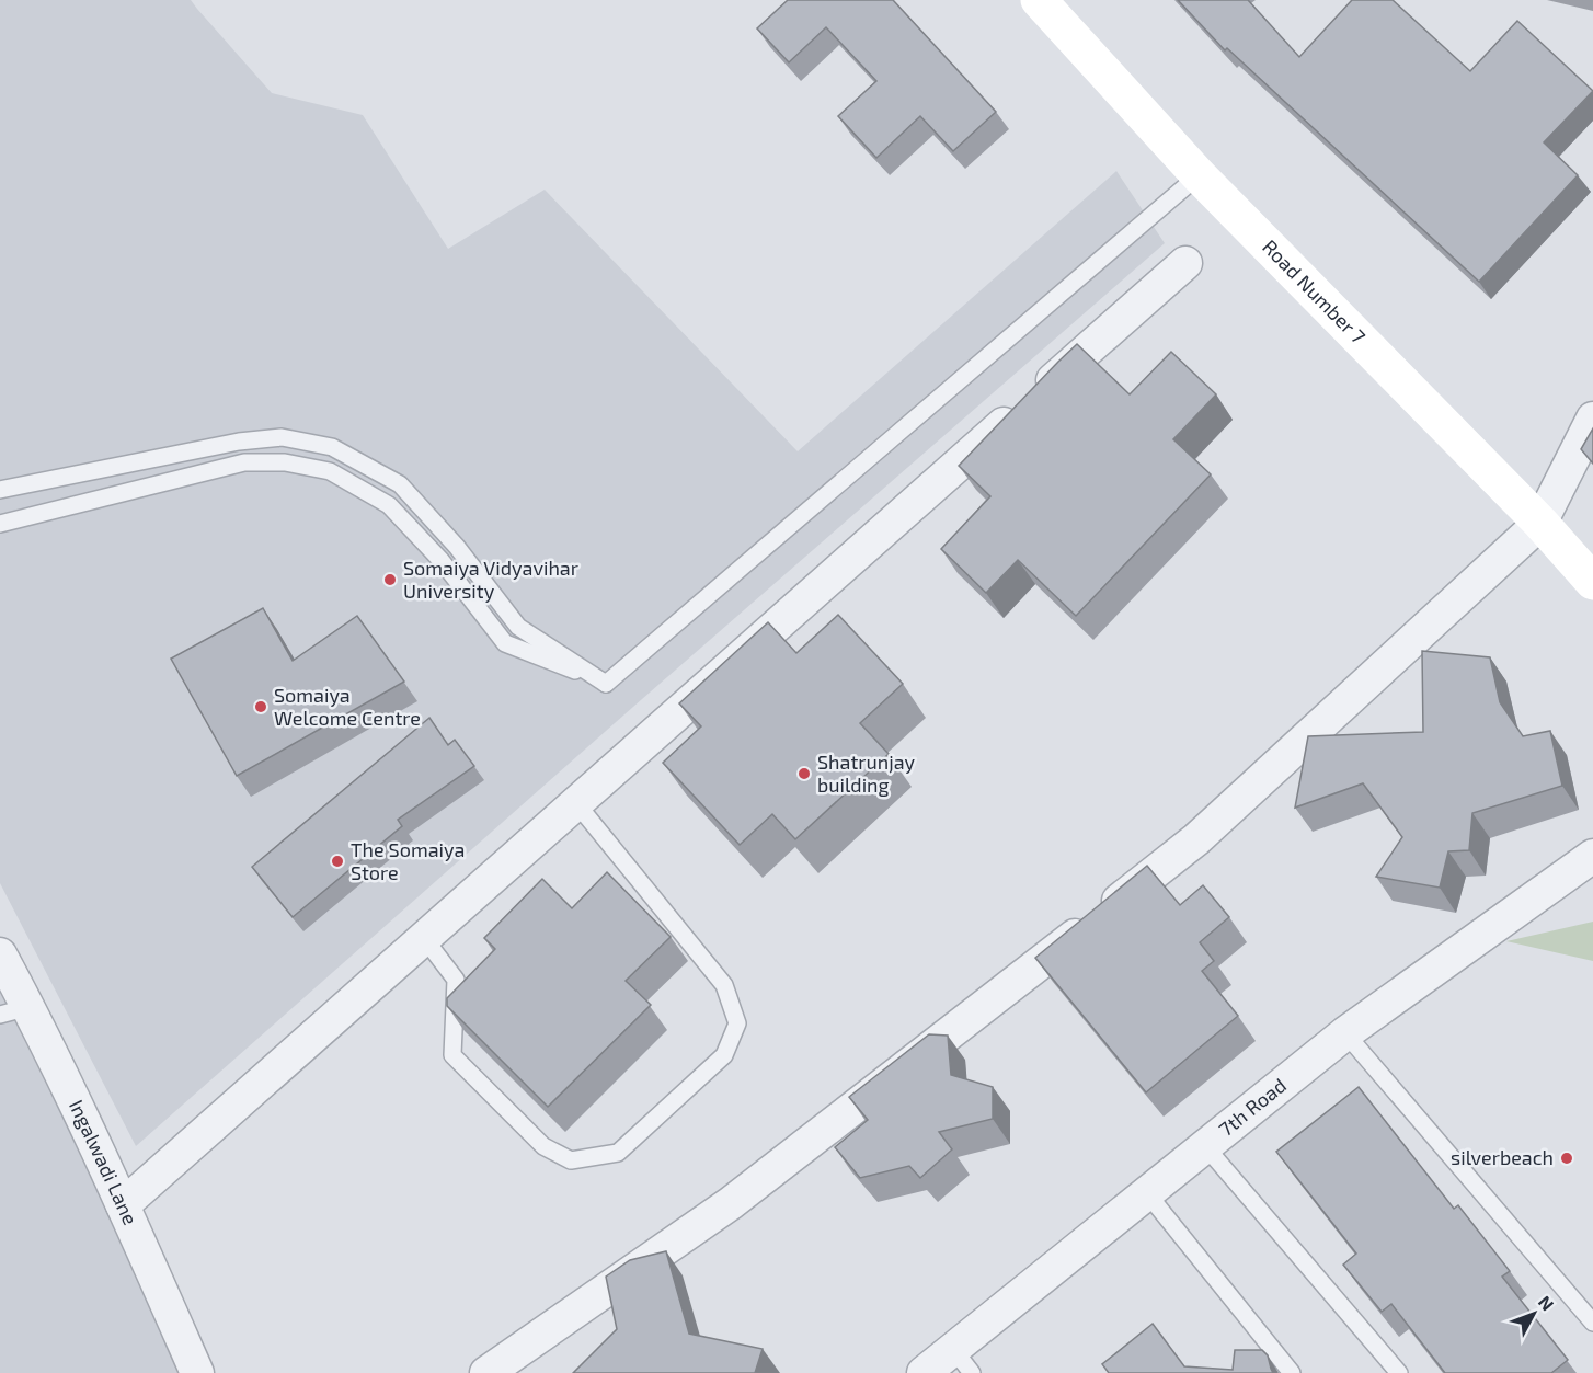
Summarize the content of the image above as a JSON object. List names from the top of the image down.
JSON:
{
  "streets": {
    "street": ["Road Number 7", "7th Road", "Ingalwadi Lane"]
  },
  "places": [
    "Somaiya Vidyavihar University",
    "Somaiya Welcome Centre",
    "Shatrunjay building",
    "The Somaiya Store",
    "silverbeach"
  ],
  "north": "top right"
}
